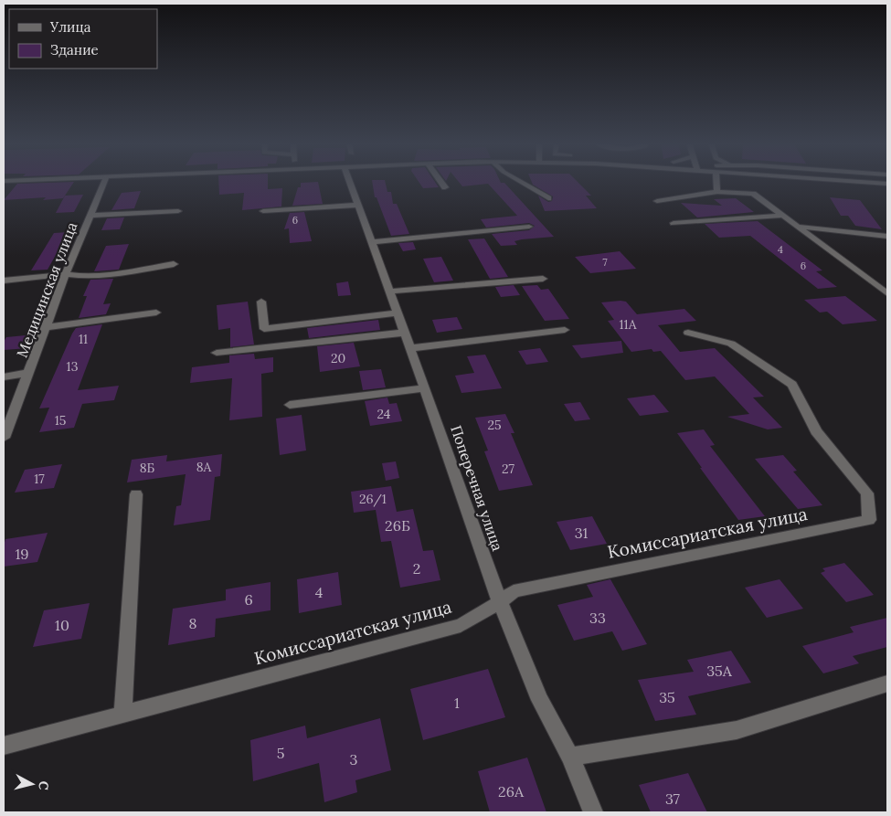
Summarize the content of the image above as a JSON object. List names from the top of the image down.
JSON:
{
  "streets": {
    "street": ["Медицинская улица", "Поперечная улица", "Комиссариатская улица"]
  },
  "crossings": [
    ["Поперечная улица", "Комиссариатская улица"]
  ],
  "house_numbers": [
    "6",
    "4",
    "7",
    "6",
    "11А",
    "11",
    "20",
    "13",
    "24",
    "15",
    "25",
    "8А",
    "8Б",
    "27",
    "17",
    "26/1",
    "26Б",
    "31",
    "19",
    "2",
    "4",
    "6",
    "33",
    "8",
    "10",
    "35А",
    "35",
    "1",
    "5",
    "3",
    "26А",
    "37"
  ],
  "legend": ["Улица", "Здание"],
  "north": "right"
}
